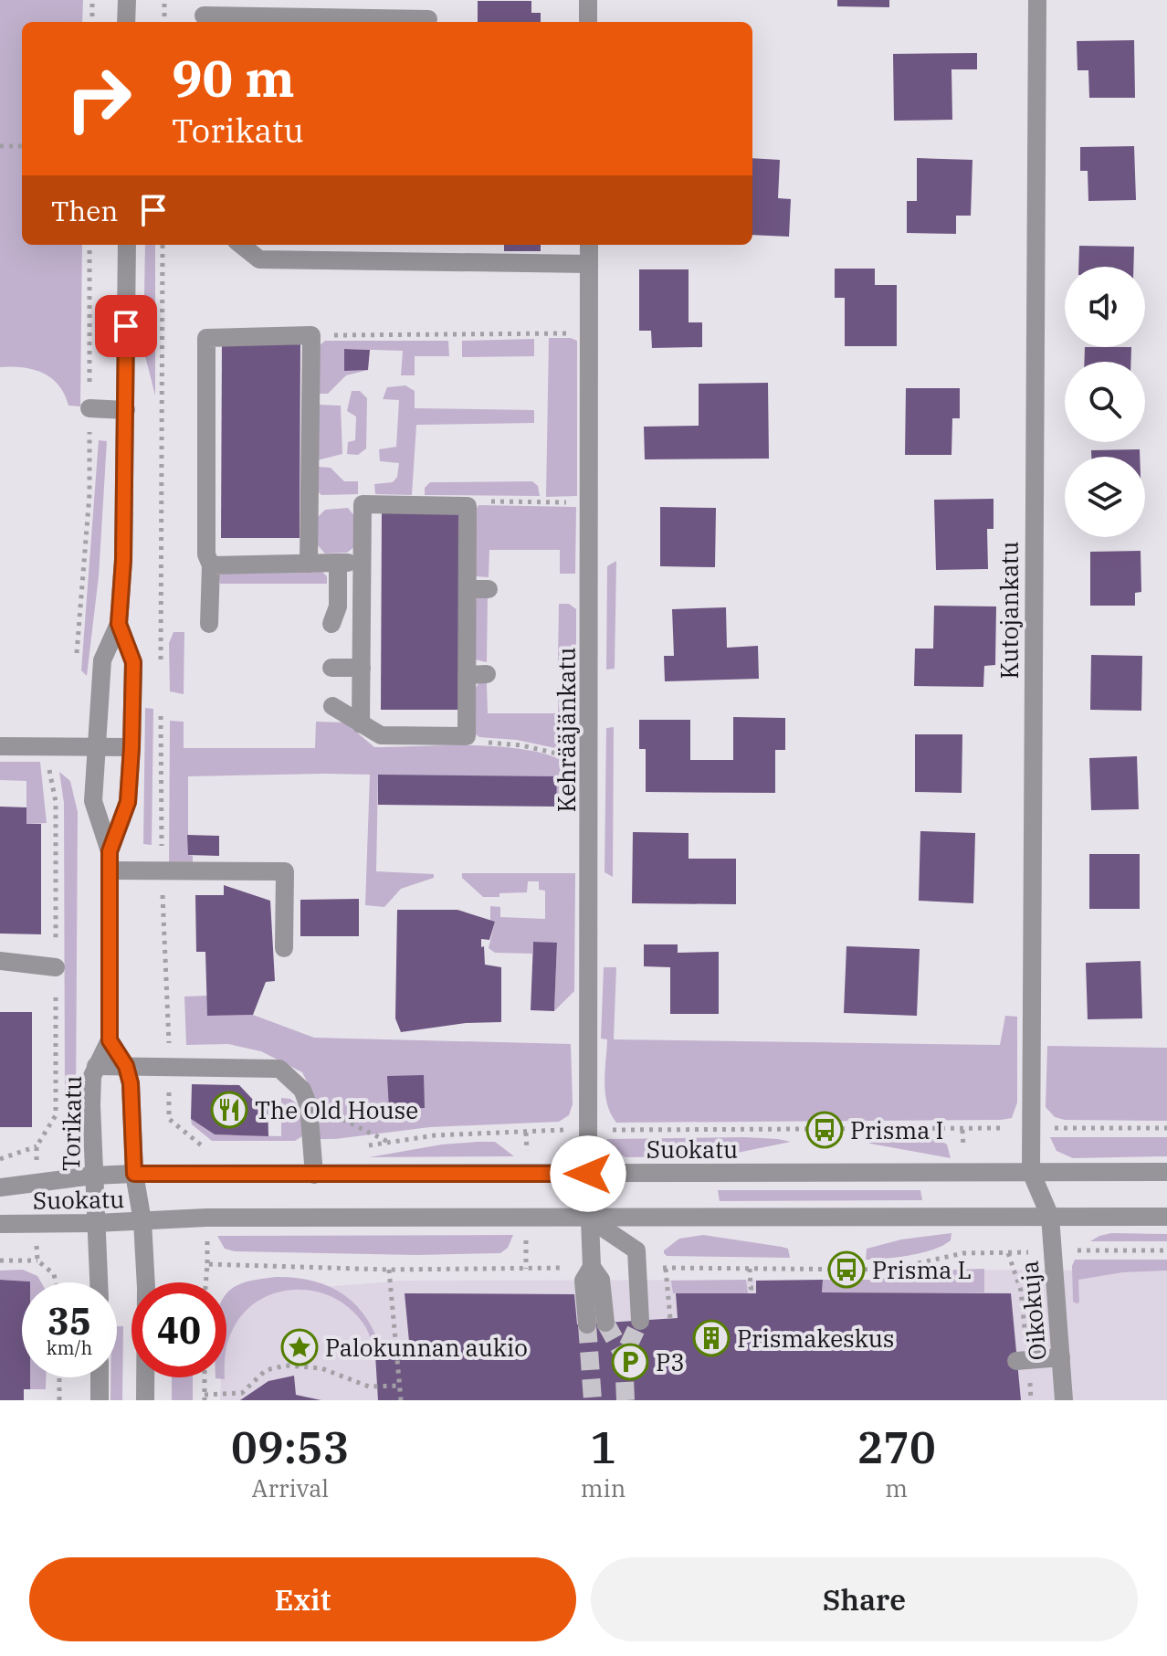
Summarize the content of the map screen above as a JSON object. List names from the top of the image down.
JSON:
{
  "streets": {
    "street": [
      "Kutojankatu",
      "Kehrääjänkatu",
      "Torikatu",
      "Suokatu",
      "Oikokuja"
    ]
  },
  "crossings": [
    ["Kutojankatu", "Suokatu"],
    ["Kutojankatu", "Oikokuja"],
    ["Kehrääjänkatu", "Suokatu"],
    ["Torikatu", "Suokatu"],
    ["Suokatu", "Oikokuja"]
  ],
  "places": {
    "restaurant": ["The Old House"],
    "bus stop": ["Prisma I", "Prisma L"],
    "building": ["Prismakeskus"],
    "place": ["Palokunnan aukio"],
    "parking": ["P3"]
  },
  "page": {
    "turn": ["90 m", "Torikatu"],
    "then": "Then",
    "speed": "35 km/h",
    "limit": "40",
    "eta": [
      "09:53",
      "Arrival",
      "1",
      "min",
      "270",
      "m"
    ],
    "buttons": ["Exit", "Share"]
  }
}
